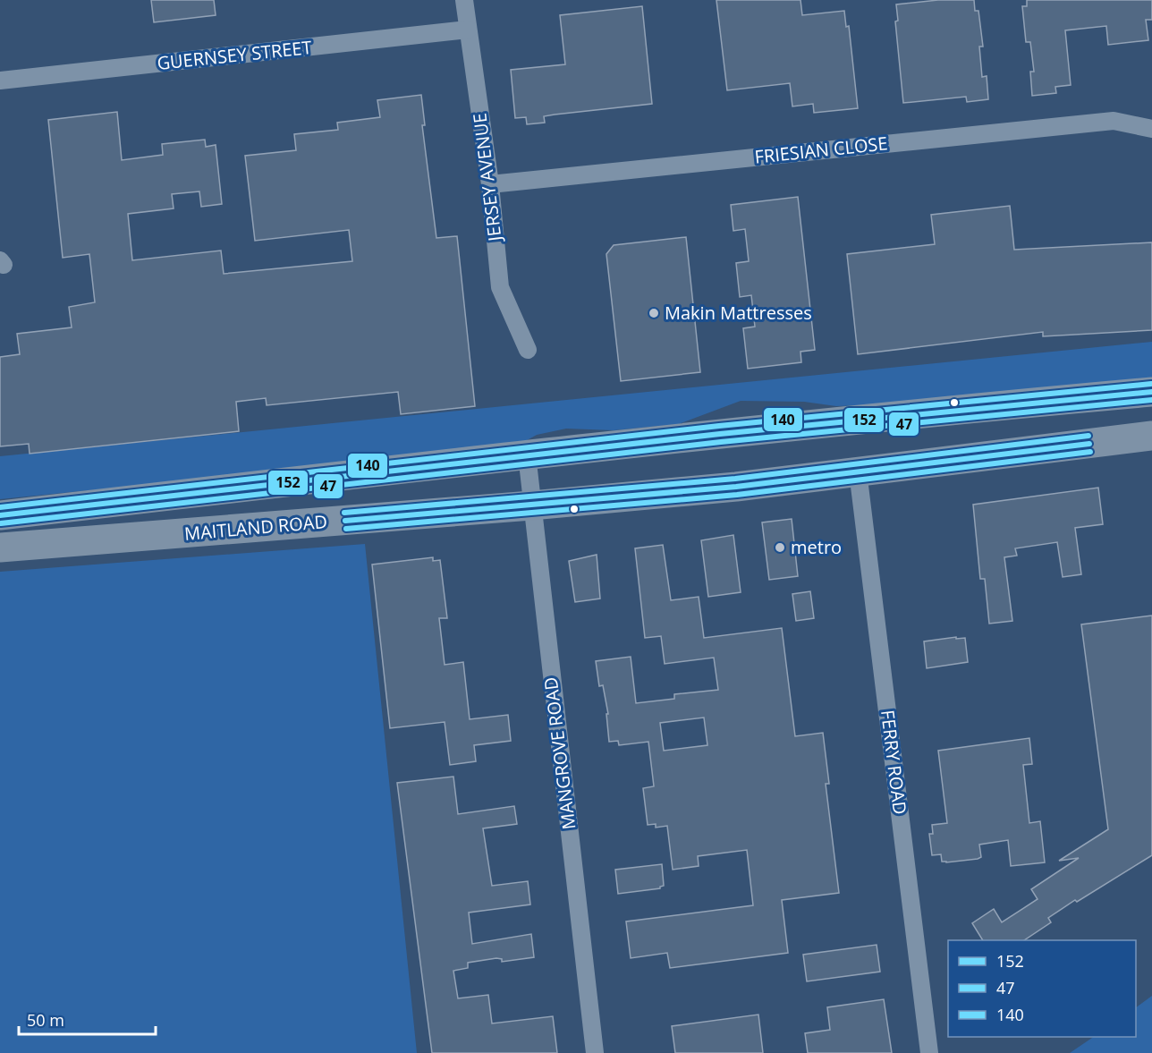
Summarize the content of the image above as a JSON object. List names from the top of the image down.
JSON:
{
  "streets": {
    "highway": ["MAITLAND ROAD"],
    "street": [
      "GUERNSEY STREET",
      "FRIESIAN CLOSE",
      "JERSEY AVENUE",
      "MANGROVE ROAD",
      "FERRY ROAD"
    ]
  },
  "crossings": [
    ["GUERNSEY STREET", "JERSEY AVENUE"],
    ["FRIESIAN CLOSE", "JERSEY AVENUE"],
    ["MAITLAND ROAD", "MANGROVE ROAD"],
    ["MAITLAND ROAD", "FERRY ROAD"]
  ],
  "places": ["Makin Mattresses", "metro"],
  "lines": ["transit line 140", "transit line 152", "transit line 47"],
  "legend": ["152", "47", "140"],
  "scale_bar": "50 m"
}
